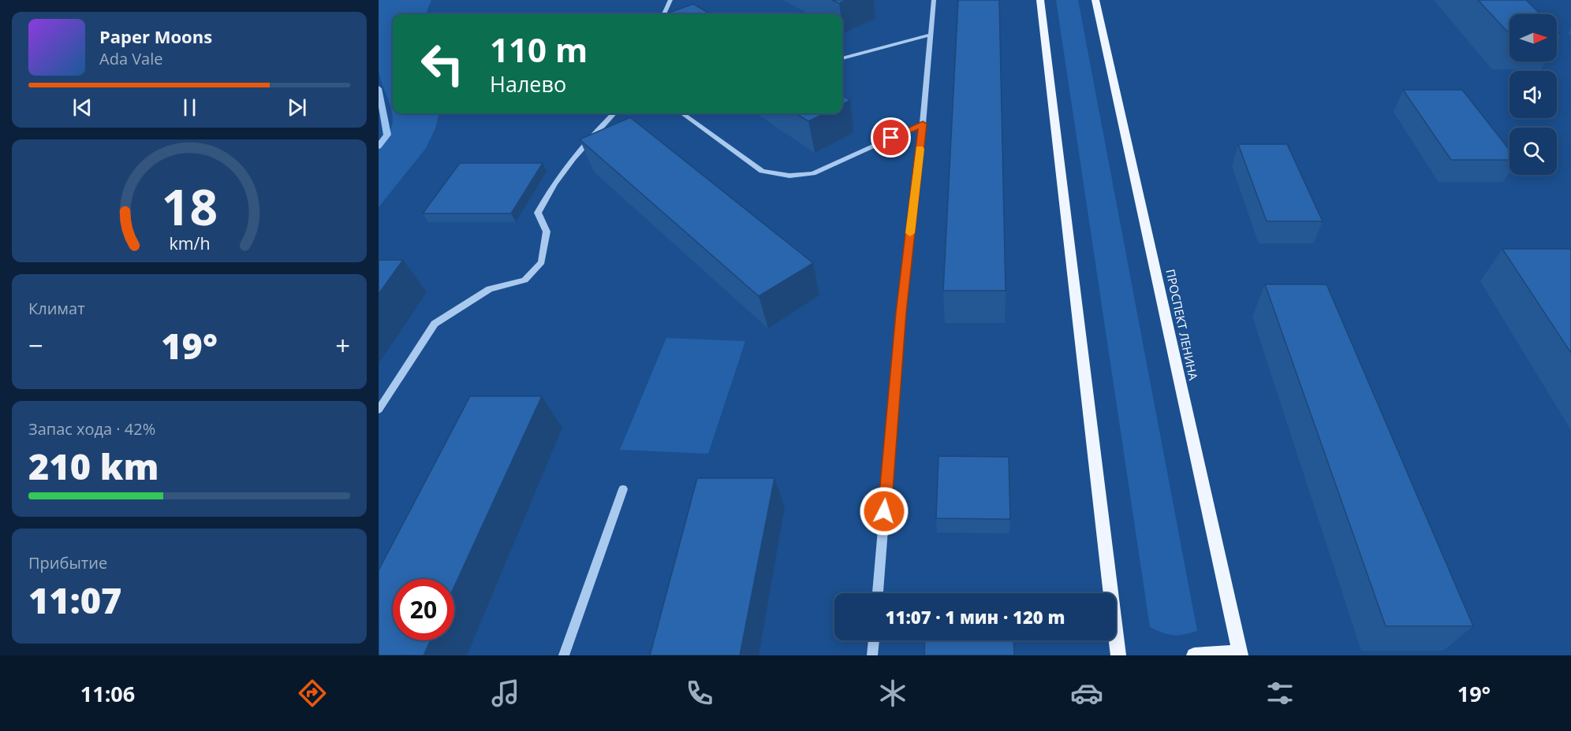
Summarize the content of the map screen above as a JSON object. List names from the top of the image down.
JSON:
{
  "streets": {
    "main road": ["ПРОСПЕКТ ЛЕНИНА"]
  },
  "north": "right",
  "page": {
    "turn": ["110 m", "Налево"],
    "song": ["Paper Moons", "Ada Vale"],
    "tile": [
      "Климат",
      ["Запас хода · 42%", "210 km"],
      ["Прибытие", "11:07"]
    ],
    "heat": ["−", "19°", "+"],
    "limit": "20",
    "trip": "11:07 · 1 мин · 120 m",
    "tabs": ["11:06", "19°"],
    "gauge": ["18", "km/h"]
  }
}
